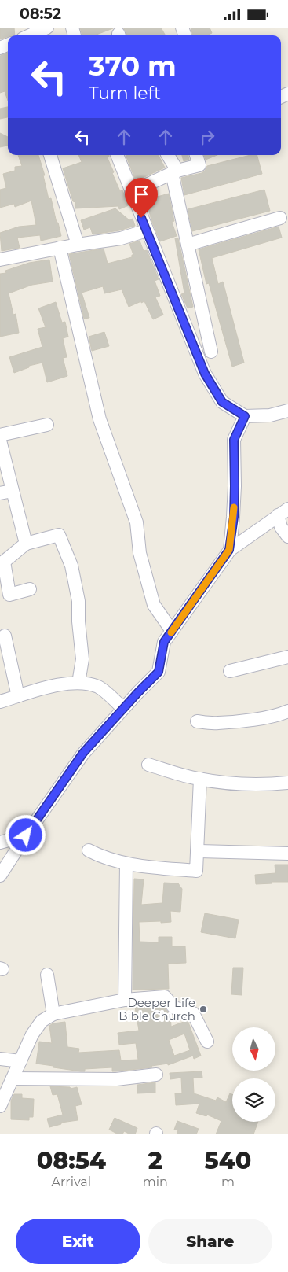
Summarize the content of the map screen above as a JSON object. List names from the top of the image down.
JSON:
{
  "places": ["Deeper Life Bible Church"],
  "north": "bottom",
  "page": {
    "status": "08:52",
    "turn": ["370 m", "Turn left"],
    "eta": [
      "08:54",
      "Arrival",
      "2",
      "min",
      "540",
      "m"
    ],
    "buttons": ["Exit", "Share"]
  }
}
